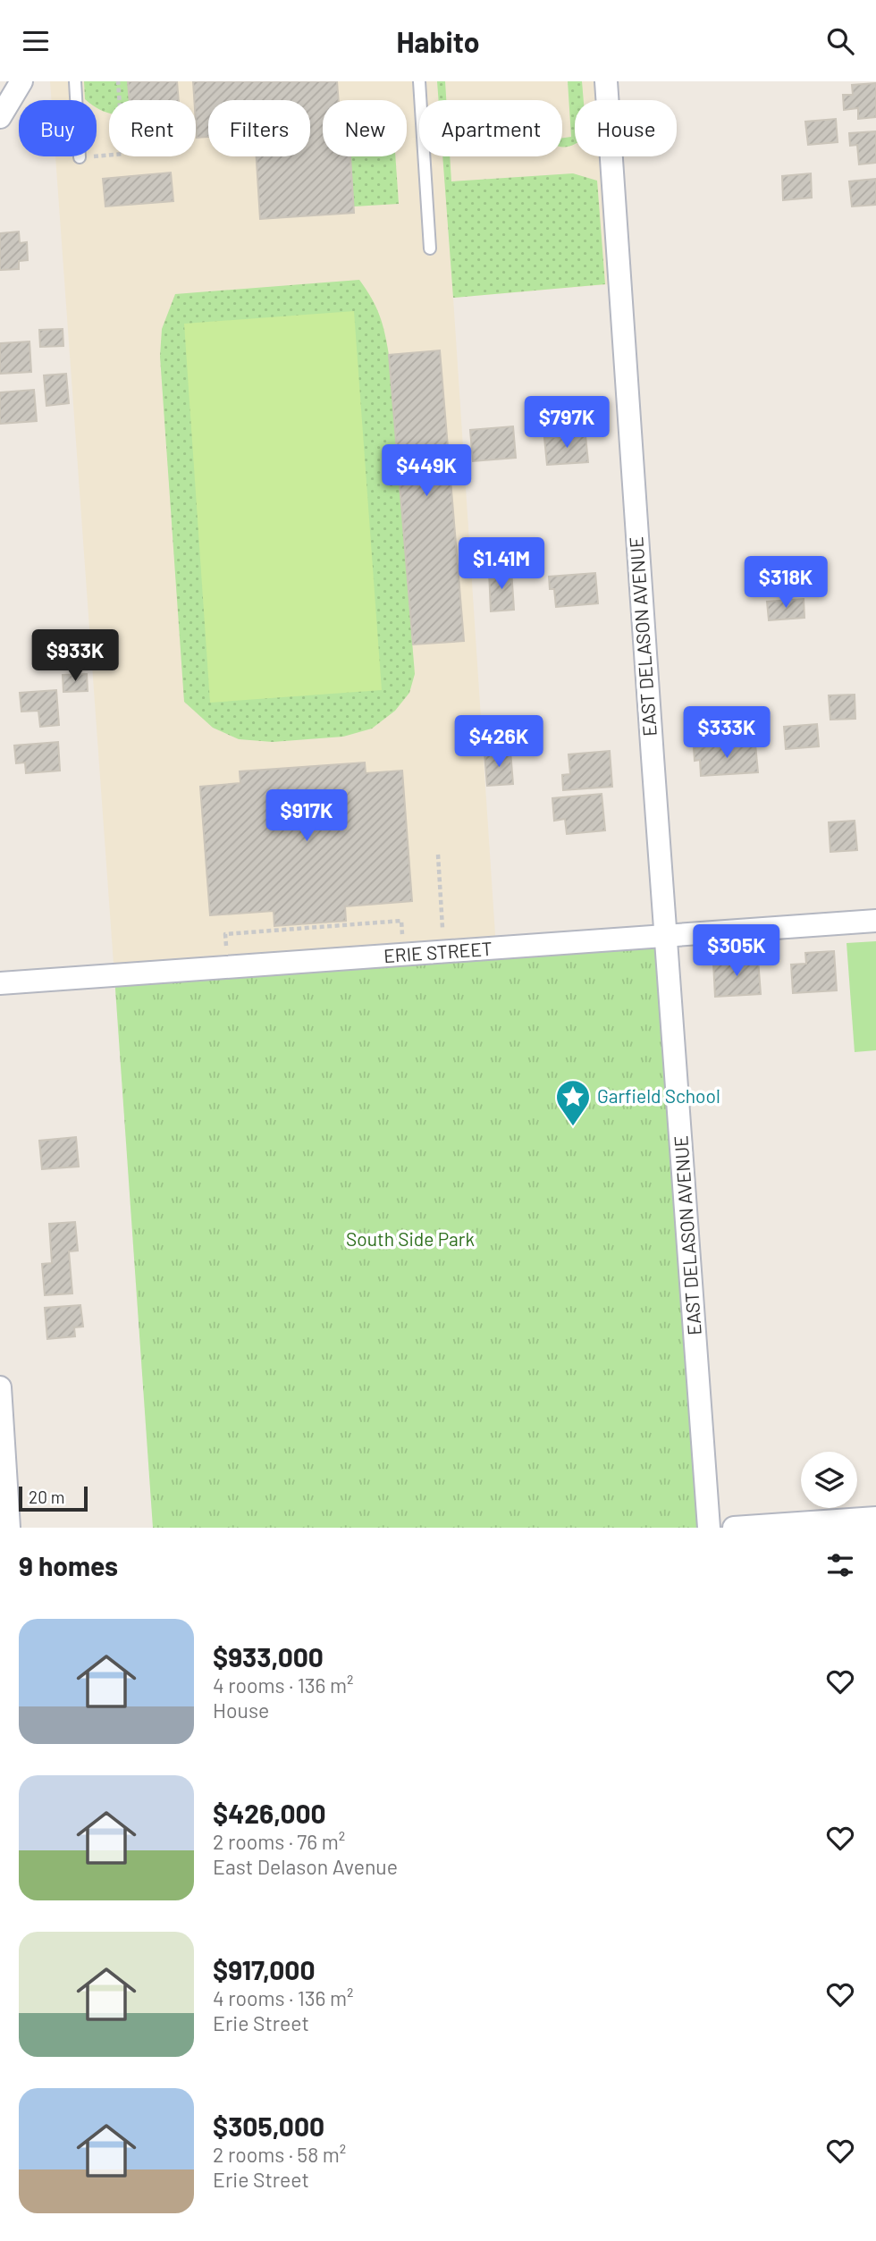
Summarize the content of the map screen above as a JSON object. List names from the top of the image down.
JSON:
{
  "streets": {
    "street": ["EAST DELASON AVENUE", "ERIE STREET"]
  },
  "crossings": [
    ["EAST DELASON AVENUE", "ERIE STREET"]
  ],
  "parks": ["South Side Park"],
  "places": {
    "place": ["Garfield School"]
  },
  "scale_bar": "20 m",
  "page": {
    "header": "Habito",
    "chip": [
      "Buy",
      "Rent",
      "Filters",
      "New",
      "Apartment",
      "House"
    ],
    "price": [
      "$797K",
      "$449K",
      "$1.41M",
      "$318K",
      "$933K",
      "$333K",
      "$426K",
      "$917K",
      "$305K"
    ],
    "scale": "20 m",
    "heading": "9 homes",
    "list": [
      {
        "name": "$933,000",
        "note": "4 rooms · 136 m² · House"
      },
      {
        "name": "$426,000",
        "note": "2 rooms · 76 m² · East Delason Avenue"
      },
      {
        "name": "$917,000",
        "note": "4 rooms · 136 m² · Erie Street"
      },
      {
        "name": "$305,000",
        "note": "2 rooms · 58 m² · Erie Street"
      }
    ]
  }
}
